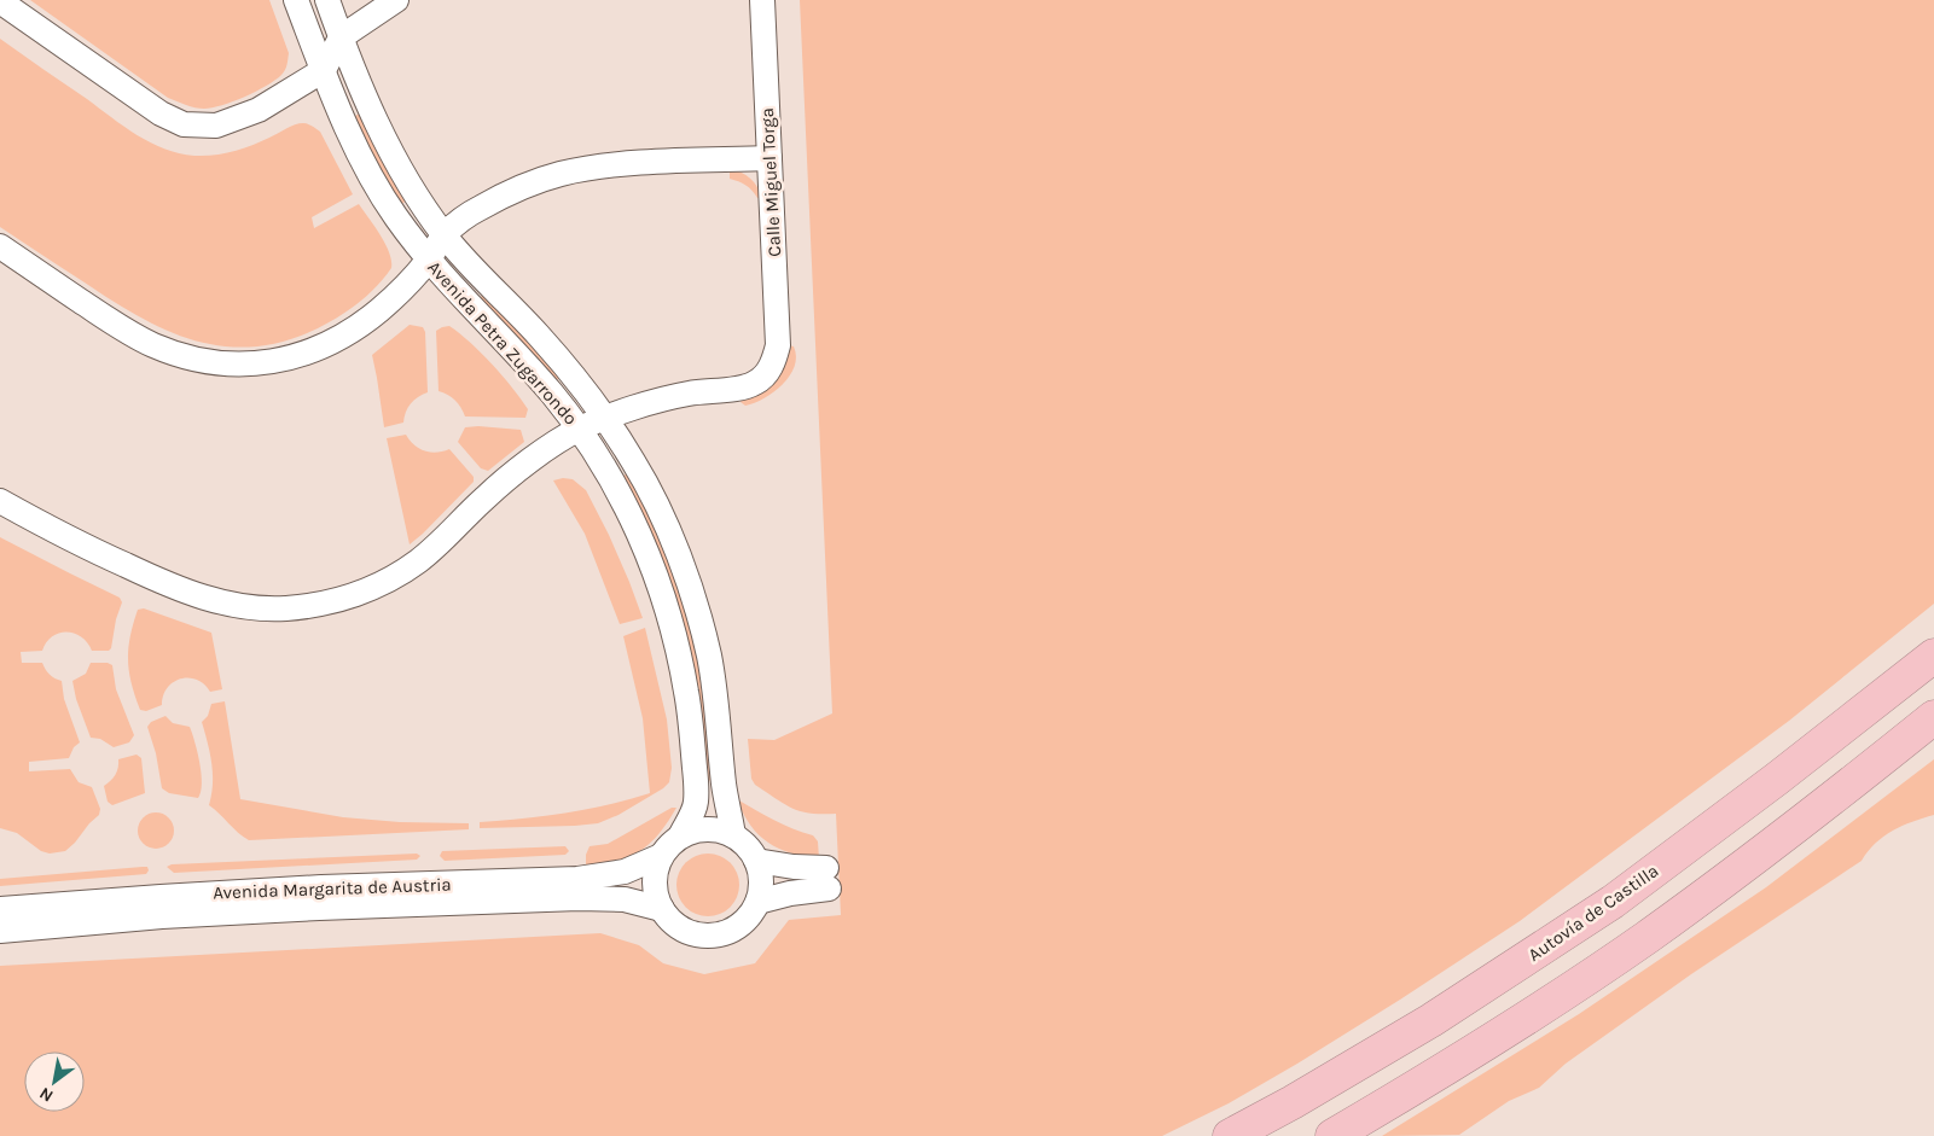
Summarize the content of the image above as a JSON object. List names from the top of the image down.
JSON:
{
  "streets": {
    "highway": ["Autovía de Castilla"],
    "street": ["Calle Miguel Torga", "Avenida Petra Zugarrondo", "Avenida Margarita de Austria"]
  },
  "crossings": [
    ["Calle Miguel Torga", "Avenida Petra Zugarrondo"],
    ["Avenida Petra Zugarrondo", "Avenida Margarita de Austria"]
  ],
  "north": "bottom left"
}
